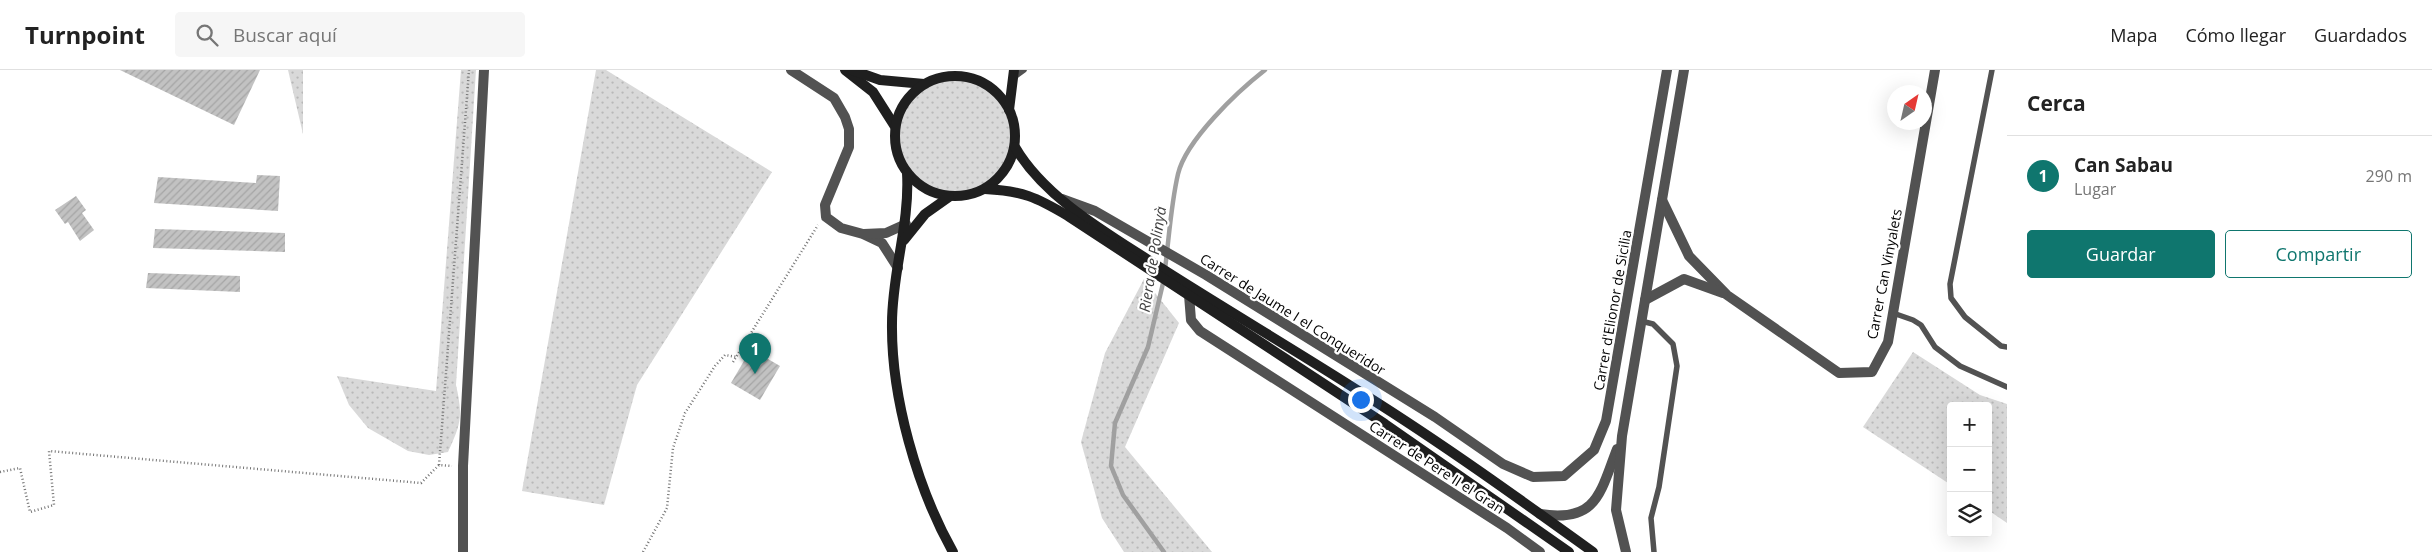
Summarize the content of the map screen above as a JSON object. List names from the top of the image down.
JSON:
{
  "streets": {
    "street": [
      "Carrer Can Vinyalets",
      "Carrer d'Elionor de Sicilia",
      "Carrer de Jaume I el Conqueridor",
      "Carrer de Pere II el Gran"
    ]
  },
  "crossings": [
    ["Carrer d'Elionor de Sicilia", "Carrer de Jaume I el Conqueridor"]
  ],
  "water": ["Riera de Polinyà"],
  "north": "top right",
  "page": {
    "header": "Turnpoint",
    "search": "Buscar aquí",
    "nav": ["Mapa", "Cómo llegar", "Guardados"],
    "heading": "Cerca",
    "list": [
      {
        "mark": "1",
        "name": "Can Sabau",
        "note": "Lugar",
        "value": "290 m"
      }
    ],
    "buttons": ["Guardar", "Compartir"],
    "pins": "1",
    "map_buttons": ["+", "−"]
  }
}
